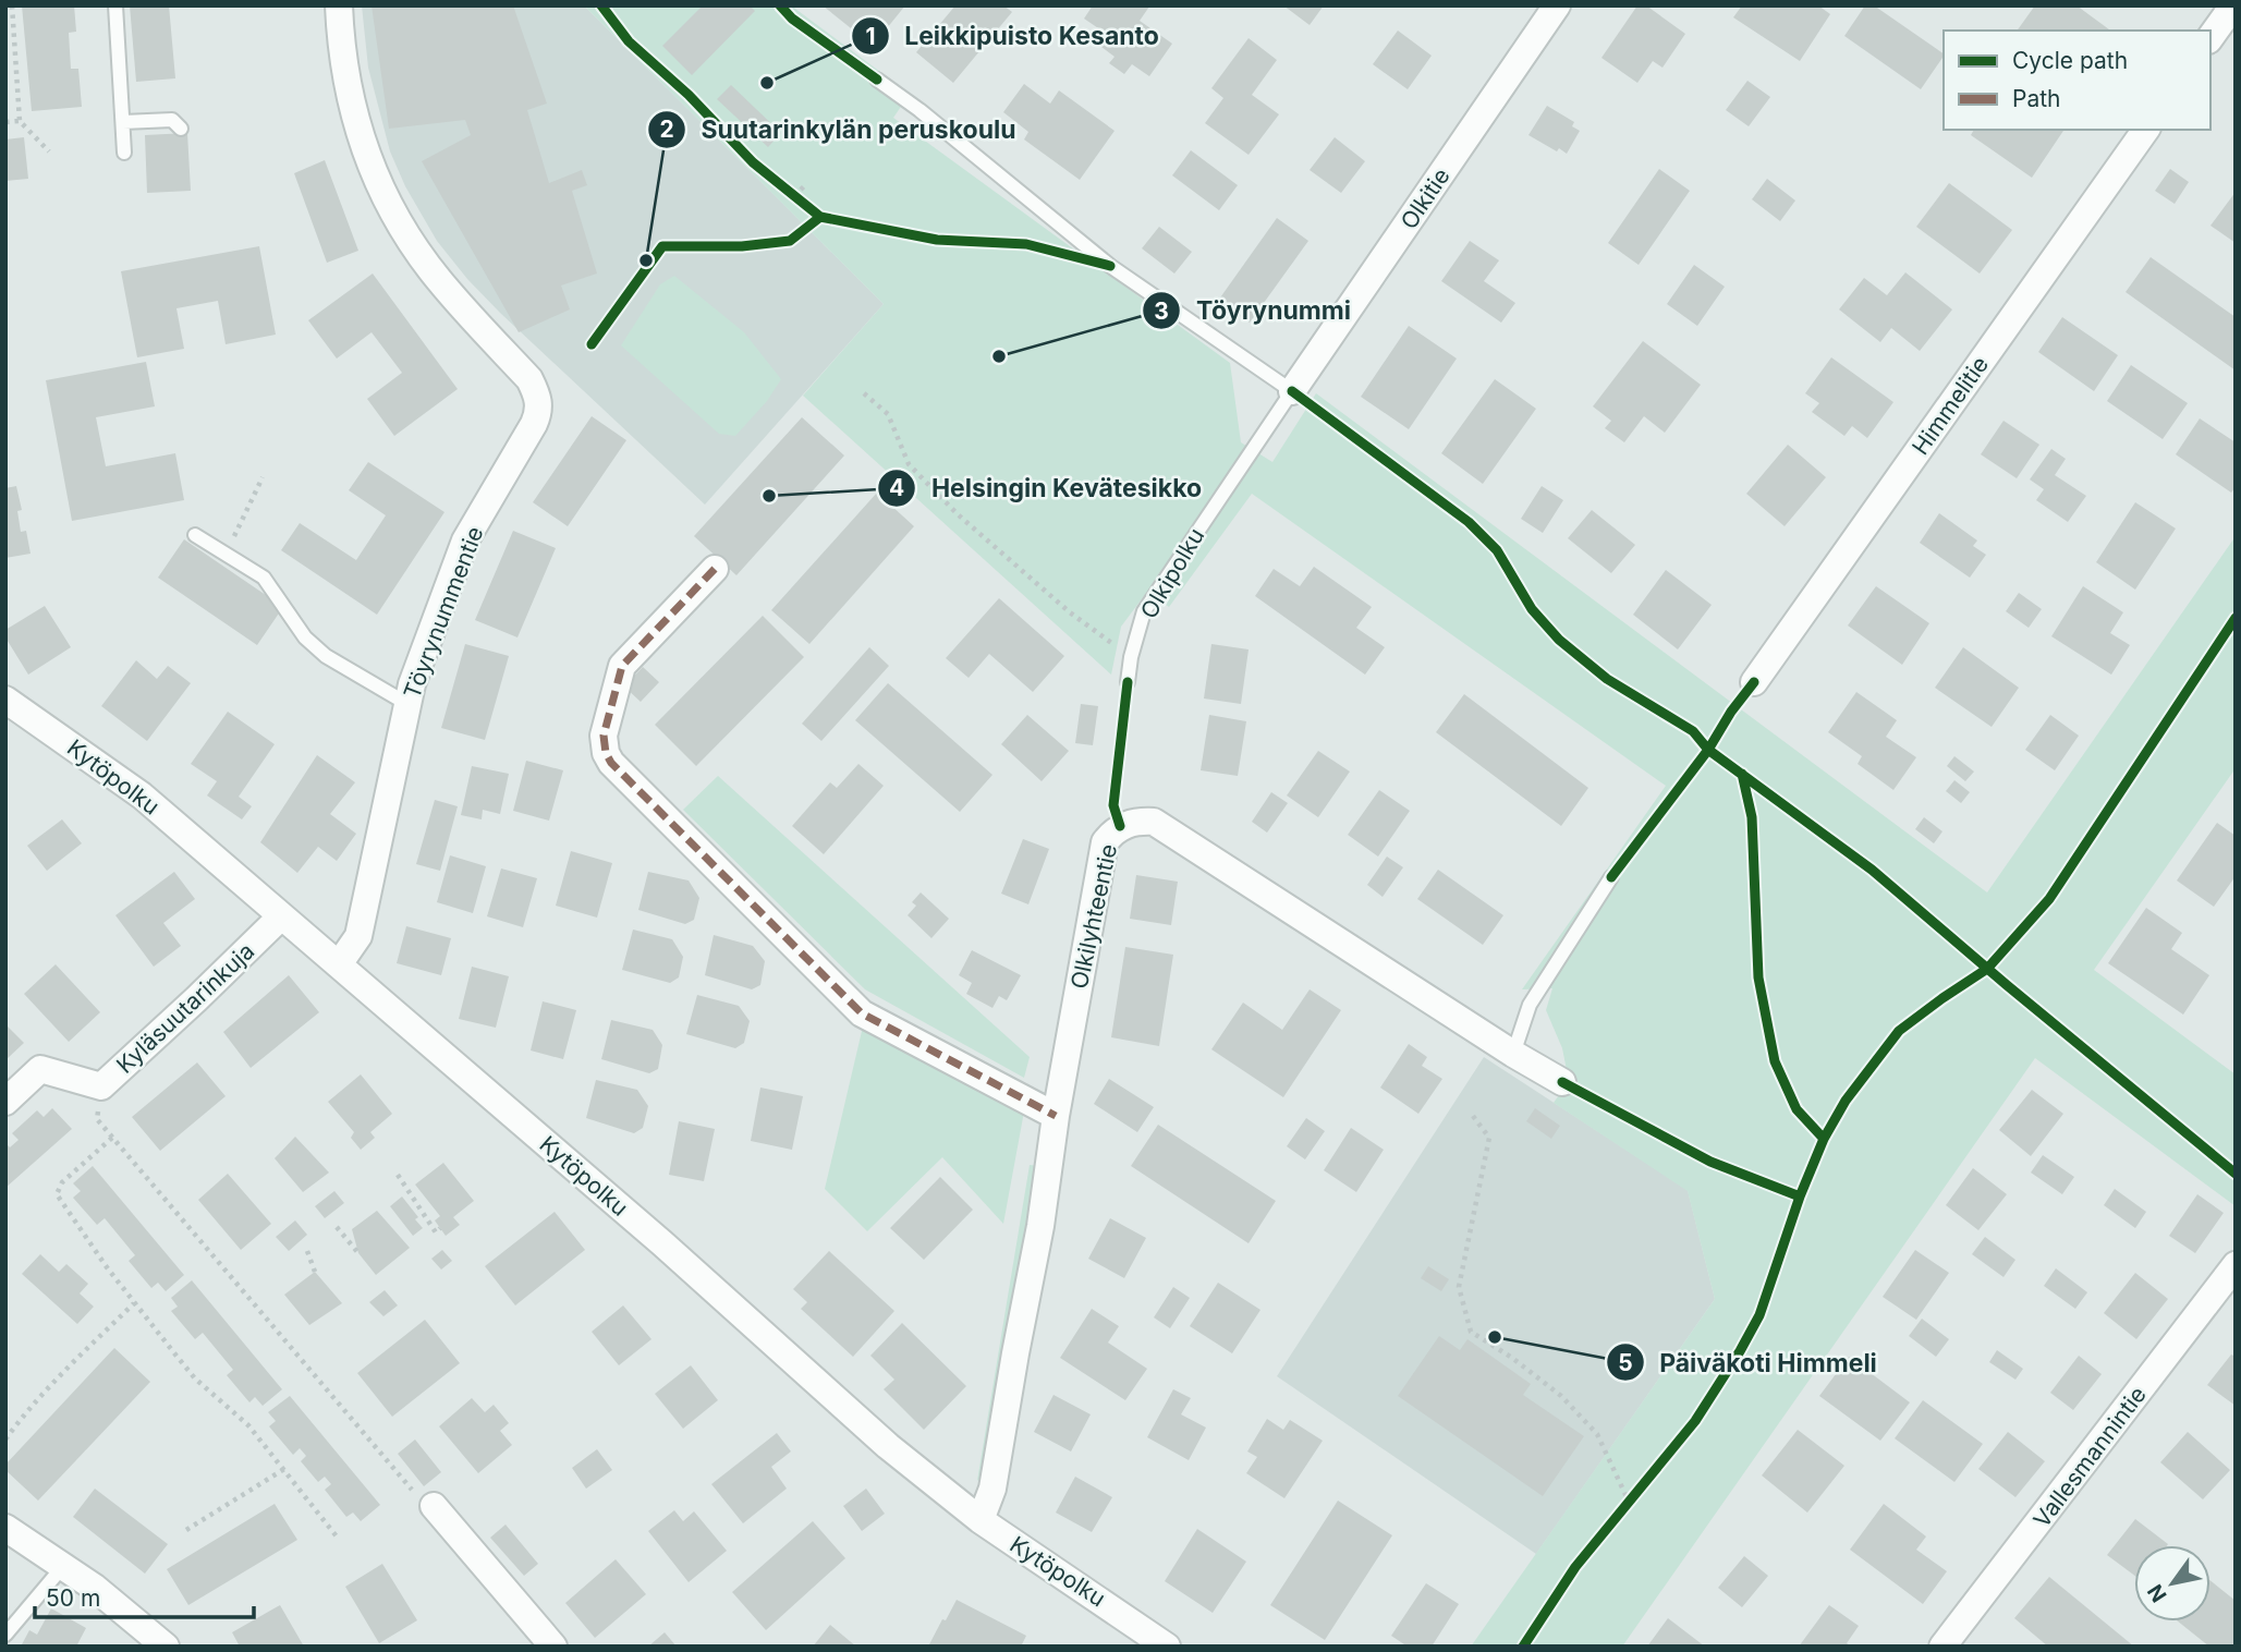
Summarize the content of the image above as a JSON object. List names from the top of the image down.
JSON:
{
  "streets": {
    "street": [
      "Olkitie",
      "Himmelitie",
      "Töyrynummentie",
      "Kytöpolku",
      "Olkilyhteentie",
      "Kyläsuutarinkuja",
      "Vallesmannintie"
    ],
    "lane": ["Olkipolku"]
  },
  "crossings": [
    ["Olkitie", "Olkipolku"],
    ["Töyrynummentie", "Kytöpolku"],
    ["Kytöpolku", "Olkilyhteentie"],
    ["Kytöpolku", "Kyläsuutarinkuja"]
  ],
  "places": [
    "Leikkipuisto Kesanto",
    "Suutarinkylän peruskoulu",
    "Töyrynummi",
    "Helsingin Kevätesikko",
    "Päiväkoti Himmeli"
  ],
  "legend": ["Cycle path", "Path"],
  "scale_bar": "50 m",
  "north": "bottom left"
}
